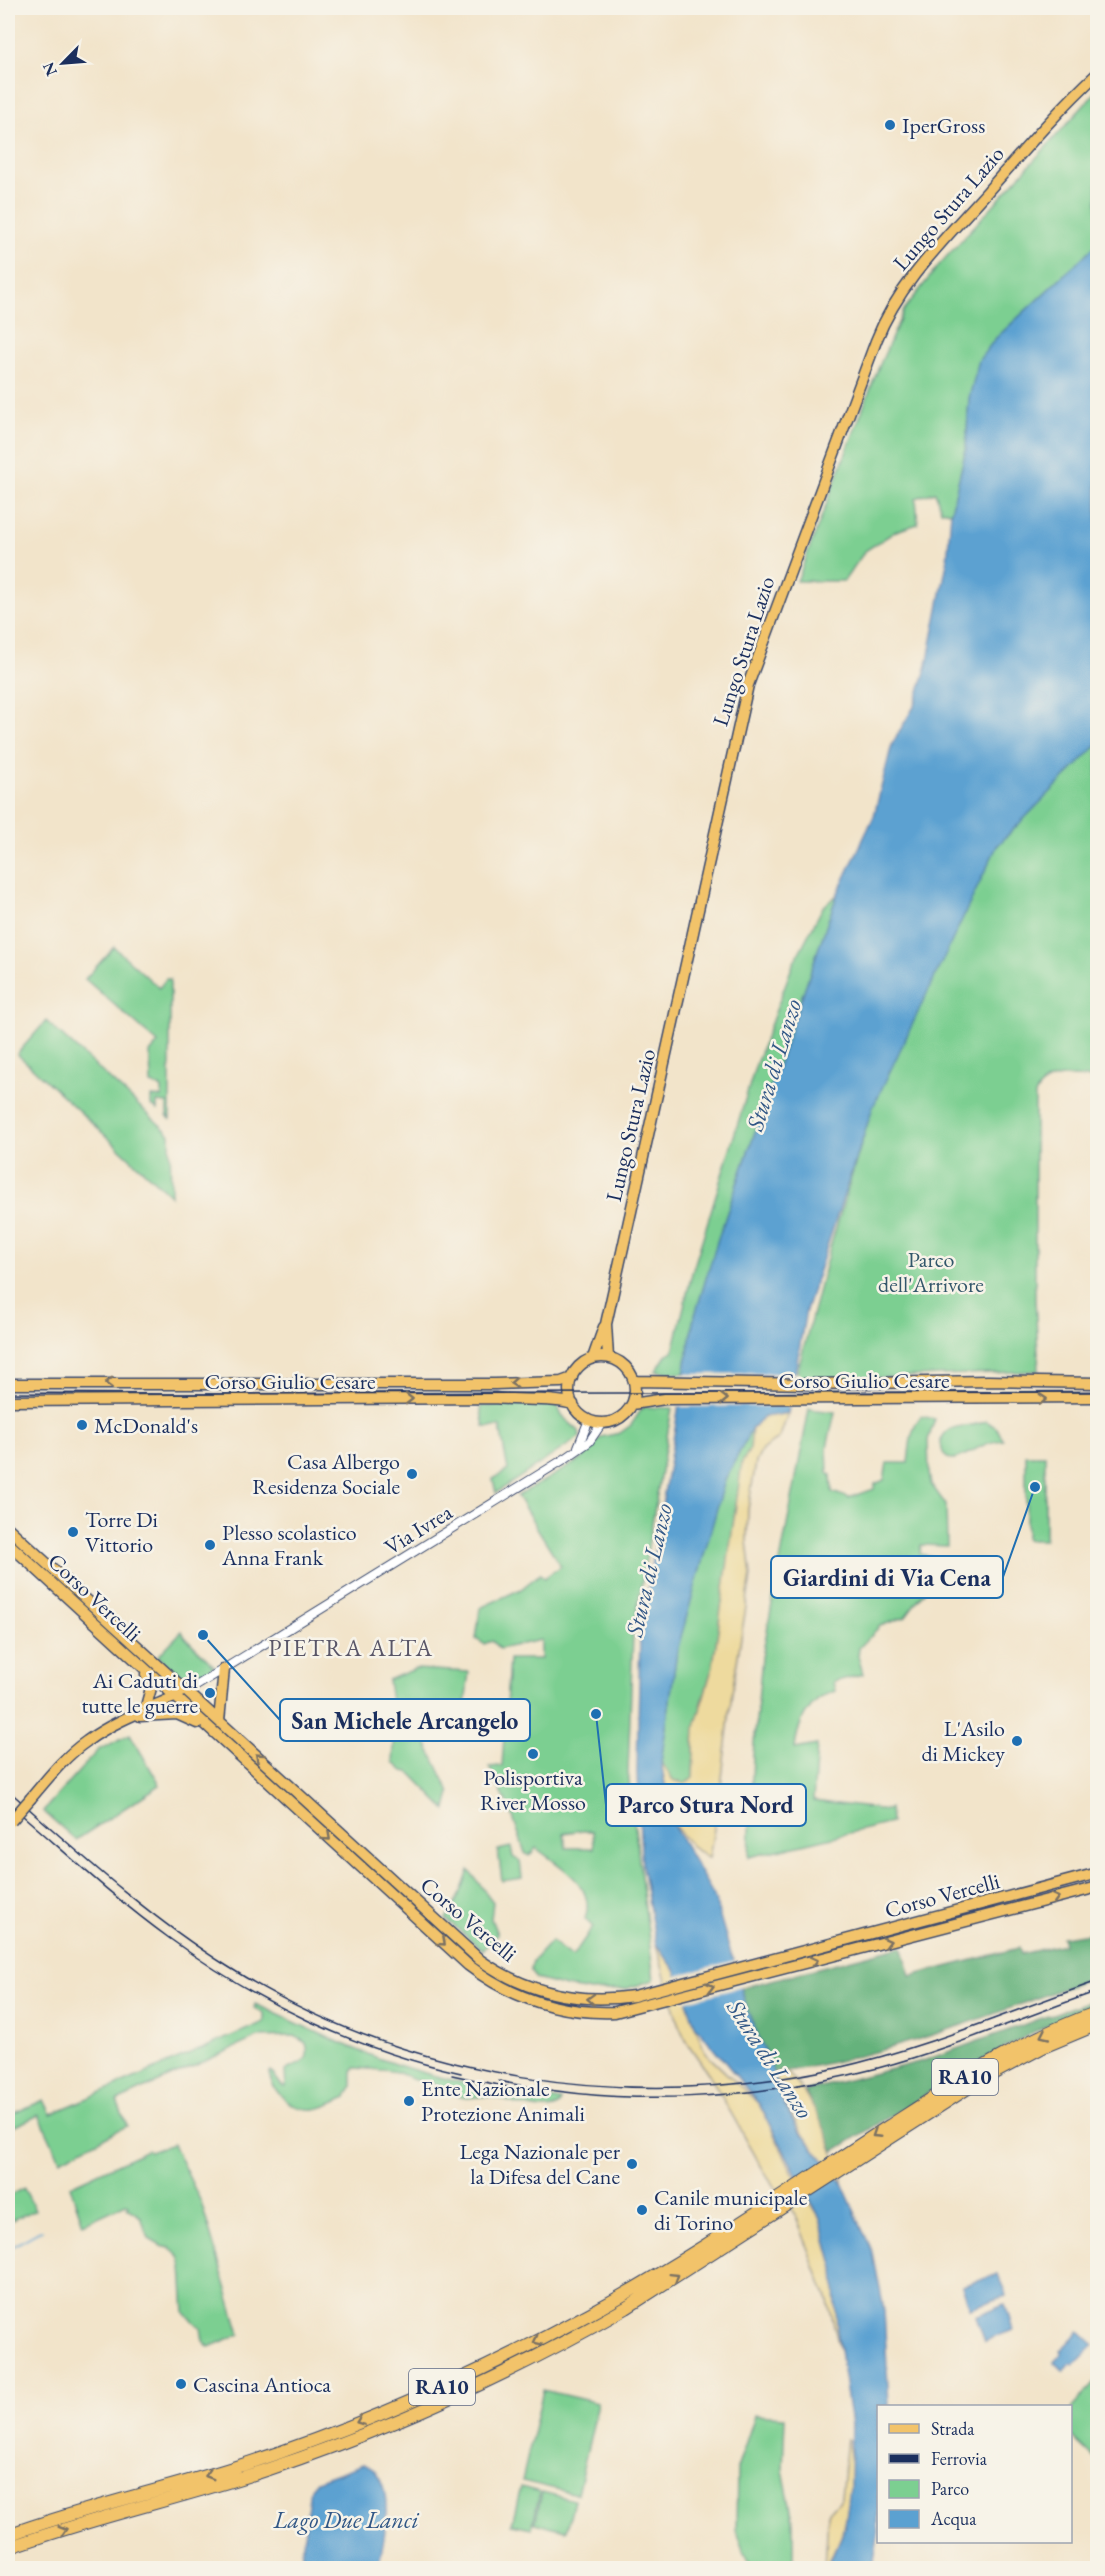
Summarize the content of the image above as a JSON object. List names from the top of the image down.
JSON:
{
  "streets": {
    "highway": ["RA10"],
    "main road": ["Lungo Stura Lazio", "Corso Giulio Cesare", "Corso Vercelli"],
    "street": ["Via Ivrea"]
  },
  "crossings": [
    ["Lungo Stura Lazio", "Corso Giulio Cesare"],
    ["Lungo Stura Lazio", "Via Ivrea"],
    ["Corso Giulio Cesare", "Via Ivrea"],
    ["Via Ivrea", "Corso Vercelli"]
  ],
  "districts": ["PIETRA ALTA"],
  "water": ["Stura di Lanzo", "Lago Due Lanci"],
  "parks": ["Parco dell'Arrivore"],
  "places": [
    "IperGross",
    "McDonald's",
    "Casa Albergo Residenza Sociale",
    "Giardini di Via Cena",
    "Torre Di Vittorio",
    "Plesso scolastico Anna Frank",
    "San Michele Arcangelo",
    "Ai Caduti di tutte le guerre",
    "Parco Stura Nord",
    "L'Asilo di Mickey",
    "Polisportiva River Mosso",
    "Ente Nazionale Protezione Animali",
    "Lega Nazionale per la Difesa del Cane",
    "Canile municipale di Torino",
    "Cascina Antioca"
  ],
  "legend": [
    "Strada",
    "Ferrovia",
    "Parco",
    "Acqua"
  ],
  "north": "bottom left"
}
